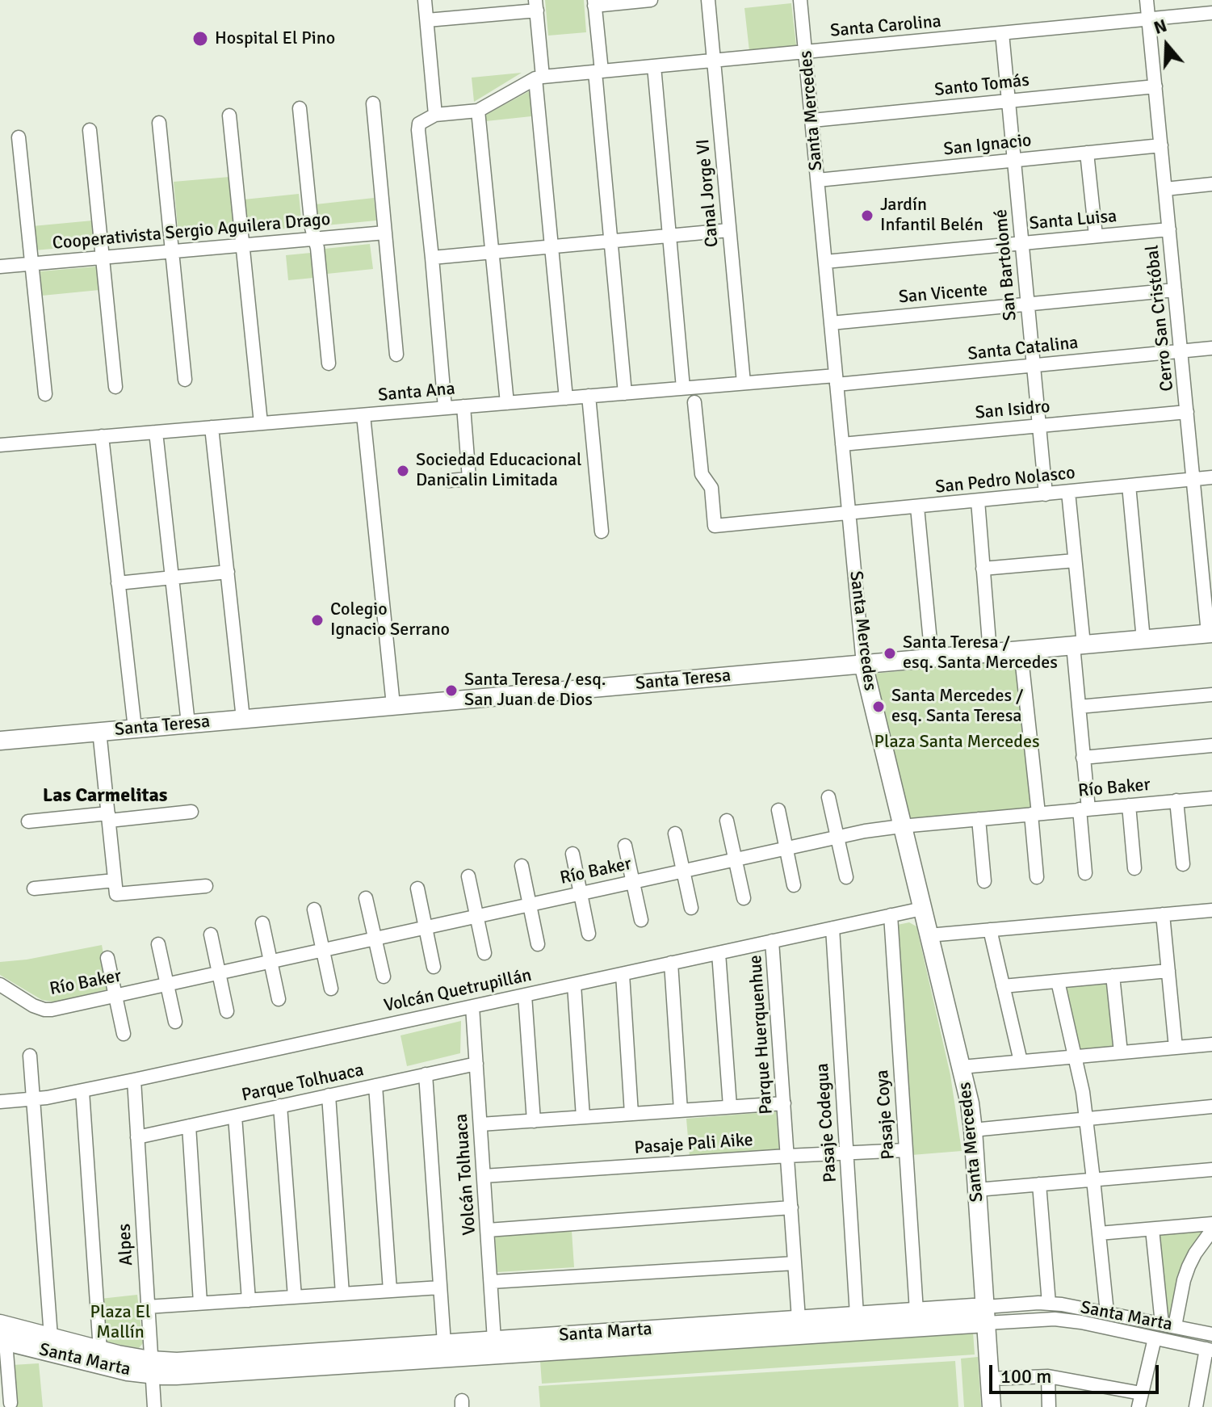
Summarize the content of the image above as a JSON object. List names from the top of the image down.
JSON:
{
  "streets": {
    "street": [
      "Santa Carolina",
      "Santo Tomás",
      "Santa Mercedes",
      "San Ignacio",
      "Canal Jorge VI",
      "Santa Luisa",
      "Cooperativista Sergio Aguilera Drago",
      "San Bartolomé",
      "San Vicente",
      "Cerro San Cristóbal",
      "Santa Catalina",
      "Santa Ana",
      "San Isidro",
      "San Pedro Nolasco",
      "Santa Teresa",
      "Río Baker",
      "Volcán Quetrupillán",
      "Parque Huerquenhue",
      "Parque Tolhuaca",
      "Pasaje Coya",
      "Pasaje Codegua",
      "Pasaje Pali Aike",
      "Volcán Tolhuaca",
      "Alpes",
      "Santa Marta"
    ]
  },
  "crossings": [
    ["Santa Carolina", "Santa Mercedes"],
    ["Santa Carolina", "Canal Jorge VI"],
    ["Santa Carolina", "San Bartolomé"],
    ["Santa Carolina", "Cerro San Cristóbal"],
    ["Santo Tomás", "Santa Mercedes"],
    ["Santo Tomás", "San Bartolomé"],
    ["Santo Tomás", "Cerro San Cristóbal"],
    ["Santa Mercedes", "San Ignacio"],
    ["Santa Mercedes", "Santa Luisa"],
    ["Santa Mercedes", "San Vicente"],
    ["Santa Mercedes", "Santa Catalina"],
    ["Santa Mercedes", "Santa Ana"],
    ["Santa Mercedes", "San Isidro"],
    ["Santa Mercedes", "San Pedro Nolasco"],
    ["Santa Mercedes", "Santa Teresa"],
    ["Santa Mercedes", "Río Baker"],
    ["Santa Mercedes", "Volcán Quetrupillán"],
    ["Santa Mercedes", "Santa Marta"],
    ["San Ignacio", "San Bartolomé"],
    ["San Ignacio", "Cerro San Cristóbal"],
    ["Canal Jorge VI", "Santa Ana"],
    ["Santa Luisa", "San Bartolomé"],
    ["Santa Luisa", "Cerro San Cristóbal"],
    ["San Bartolomé", "San Vicente"],
    ["San Bartolomé", "Santa Catalina"],
    ["San Bartolomé", "San Isidro"],
    ["San Bartolomé", "San Pedro Nolasco"],
    ["San Vicente", "Cerro San Cristóbal"],
    ["Cerro San Cristóbal", "Santa Catalina"],
    ["Cerro San Cristóbal", "San Isidro"],
    ["Cerro San Cristóbal", "San Pedro Nolasco"],
    ["Cerro San Cristóbal", "Santa Teresa"],
    ["Santa Catalina", "Santa Ana"],
    ["Volcán Quetrupillán", "Parque Huerquenhue"],
    ["Volcán Quetrupillán", "Pasaje Coya"],
    ["Volcán Quetrupillán", "Pasaje Codegua"],
    ["Volcán Quetrupillán", "Volcán Tolhuaca"],
    ["Volcán Quetrupillán", "Alpes"],
    ["Parque Huerquenhue", "Pasaje Pali Aike"],
    ["Parque Huerquenhue", "Santa Marta"],
    ["Parque Tolhuaca", "Volcán Tolhuaca"],
    ["Parque Tolhuaca", "Alpes"],
    ["Pasaje Coya", "Pasaje Pali Aike"],
    ["Pasaje Coya", "Santa Marta"],
    ["Pasaje Codegua", "Pasaje Pali Aike"],
    ["Pasaje Codegua", "Santa Marta"],
    ["Pasaje Pali Aike", "Volcán Tolhuaca"],
    ["Volcán Tolhuaca", "Santa Marta"],
    ["Alpes", "Santa Marta"]
  ],
  "districts": ["Las Carmelitas"],
  "parks": ["Plaza Santa Mercedes", "Plaza El Mallín"],
  "places": [
    "Hospital El Pino",
    "Jardín Infantil Belén",
    "Sociedad Educacional Danicalin Limitada",
    "Colegio Ignacio Serrano",
    "Santa Teresa / esq. Santa Mercedes",
    "Santa Teresa / esq. San Juan de Dios",
    "Santa Mercedes / esq. Santa Teresa"
  ],
  "scale_bar": "100 m",
  "north": "top"
}
